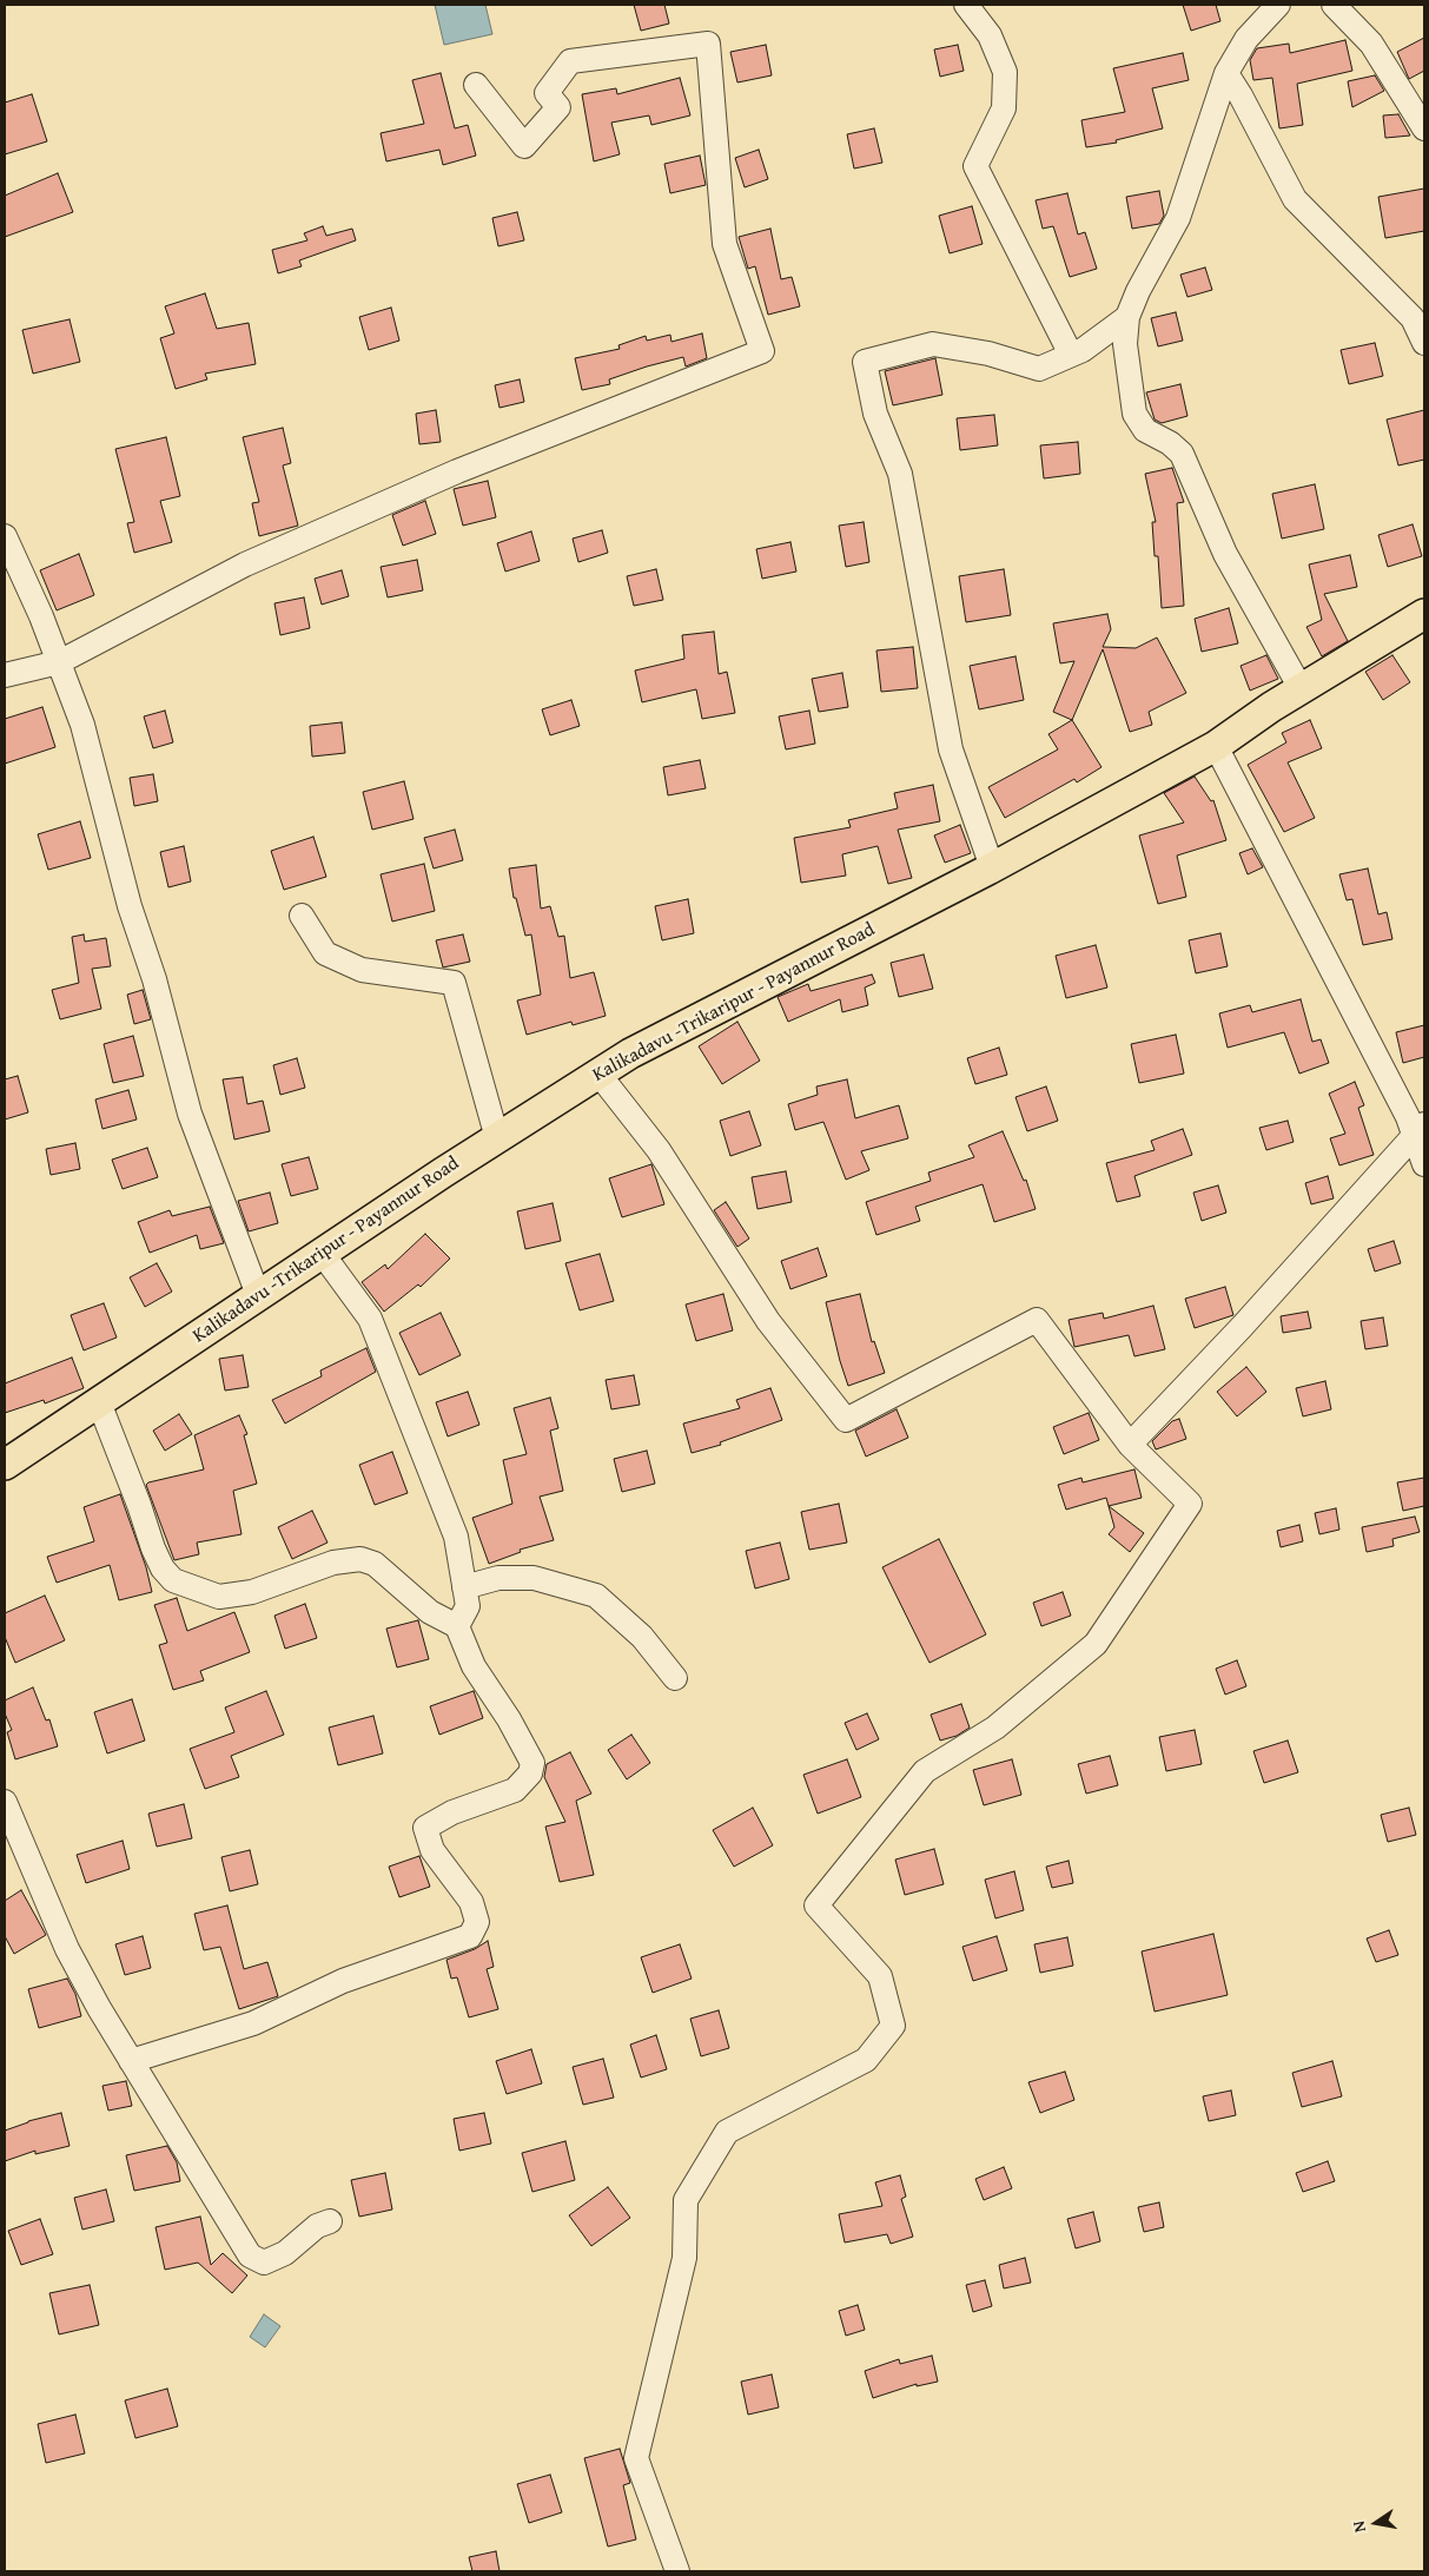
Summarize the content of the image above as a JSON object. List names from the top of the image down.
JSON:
{
  "streets": {
    "main road": ["Kalikadavu -Trikaripur - Payannur Road"]
  },
  "north": "left"
}
